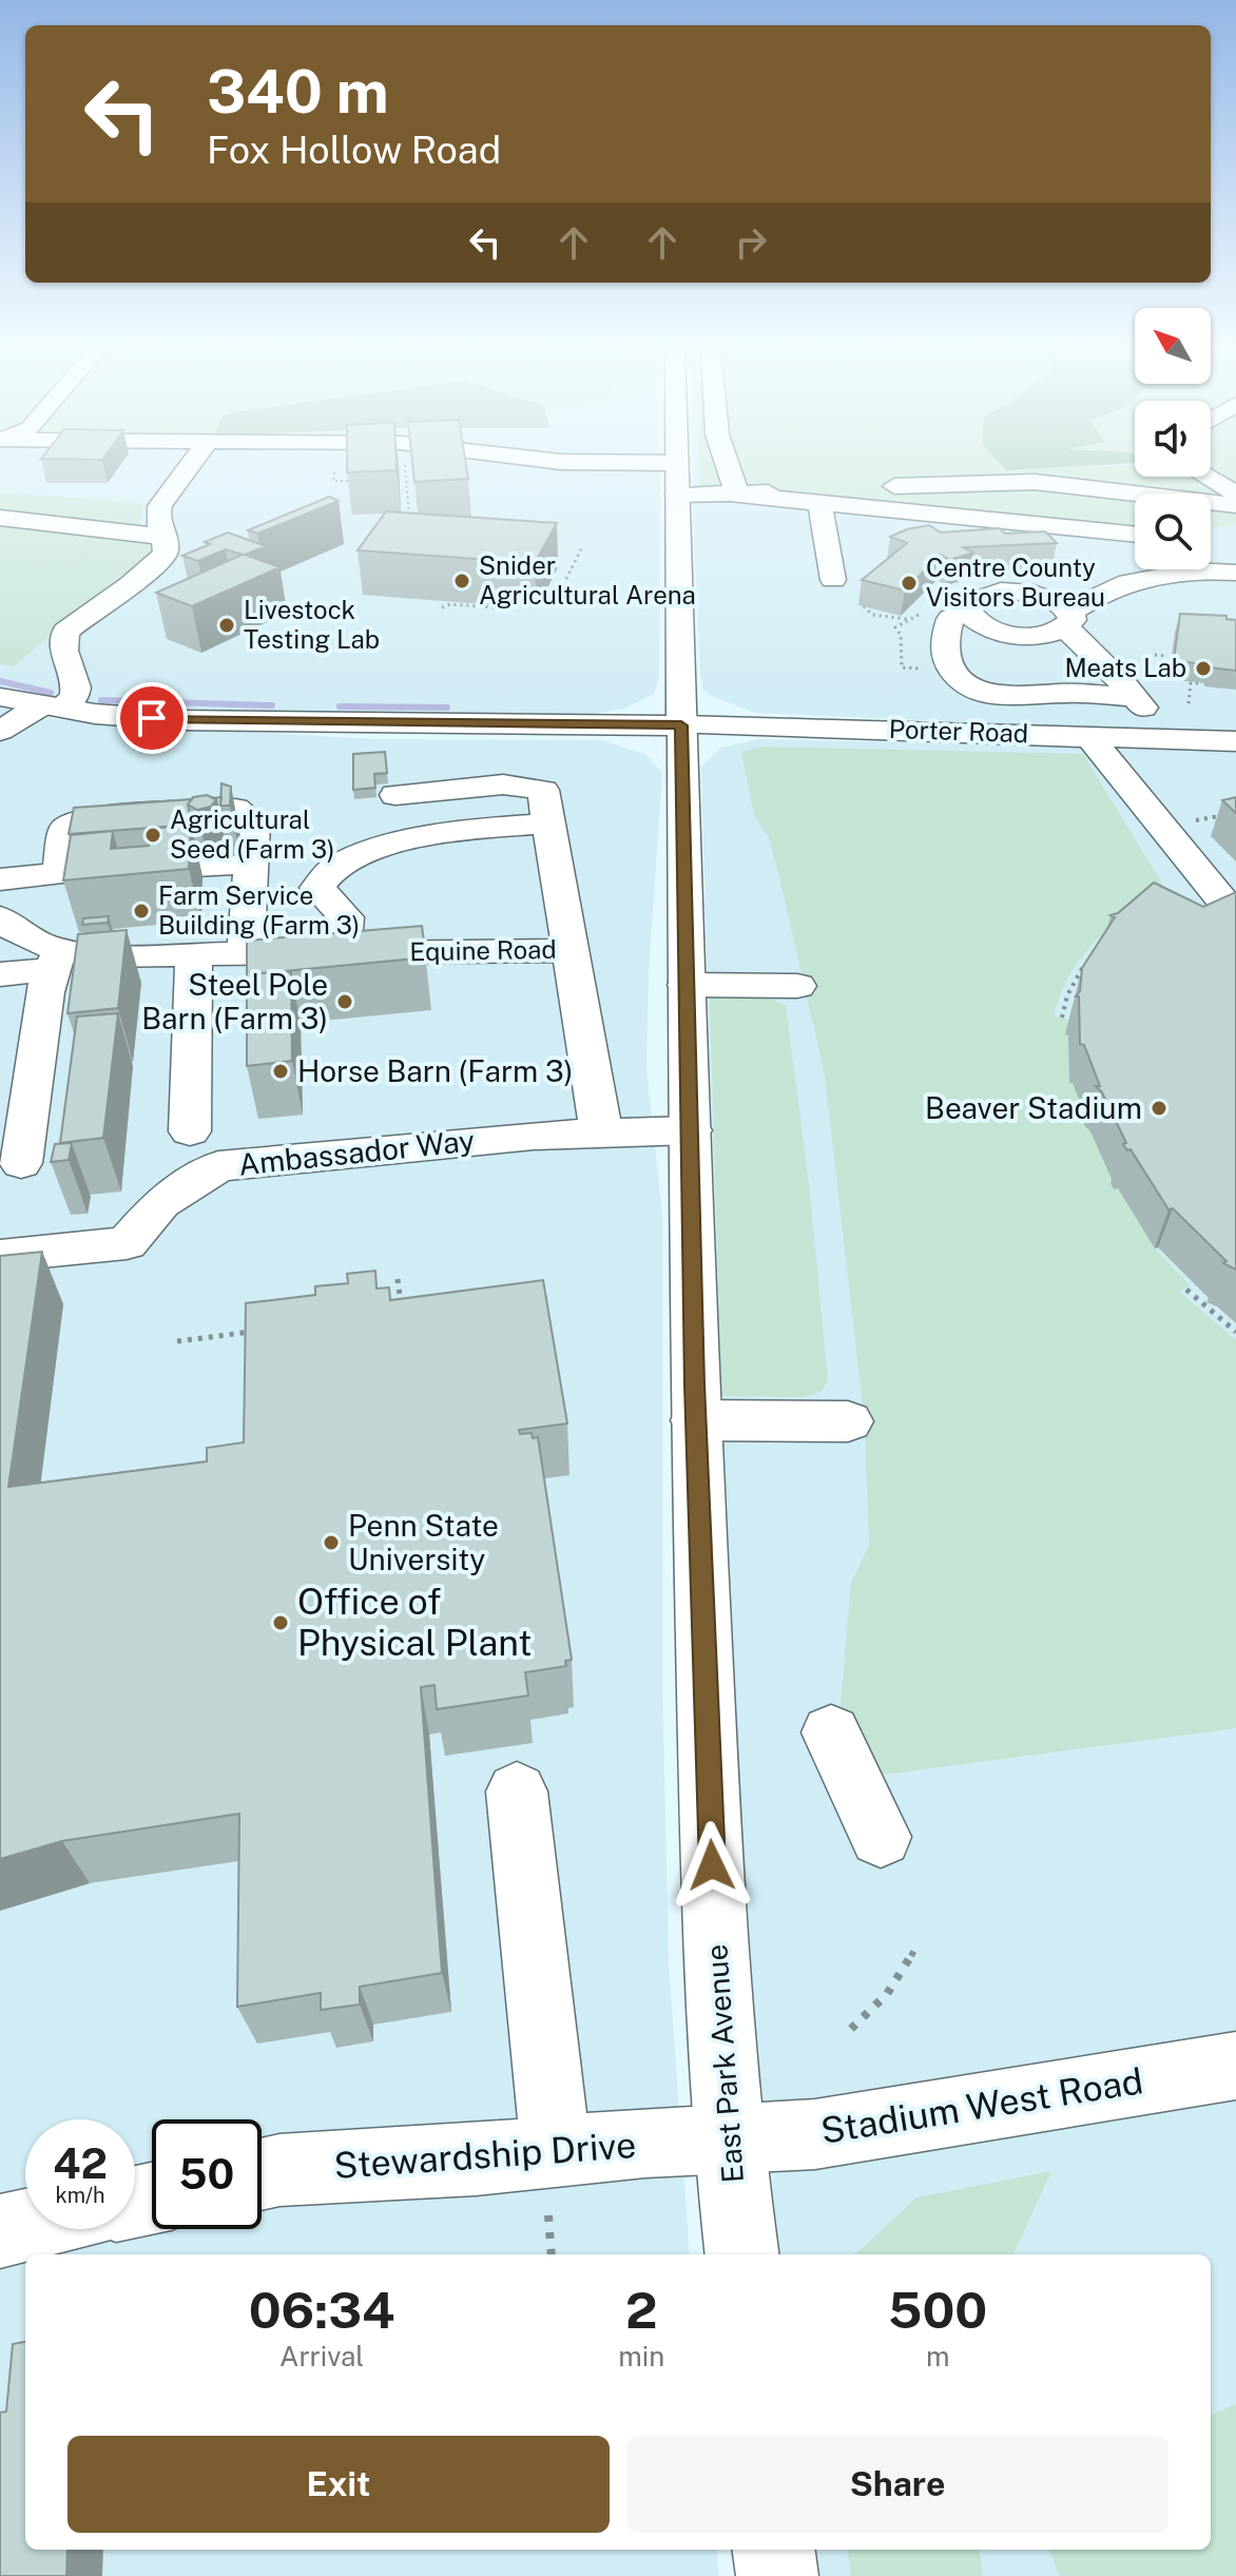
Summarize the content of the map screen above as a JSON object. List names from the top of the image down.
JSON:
{
  "streets": {
    "main road": [
      "Porter Road",
      "Equine Road",
      "Ambassador Way",
      "East Park Avenue",
      "Stadium West Road",
      "Stewardship Drive"
    ]
  },
  "crossings": [
    ["Porter Road", "East Park Avenue"],
    ["Ambassador Way", "East Park Avenue"],
    ["East Park Avenue", "Stadium West Road"],
    ["East Park Avenue", "Stewardship Drive"],
    ["Stadium West Road", "Stewardship Drive"]
  ],
  "places": [
    "Snider Agricultural Arena",
    "Centre County Visitors Bureau",
    "Livestock Testing Lab",
    "Meats Lab",
    "Agricultural Seed (Farm 3)",
    "Farm Service Building (Farm 3)",
    "Steel Pole Barn (Farm 3)",
    "Horse Barn (Farm 3)",
    "Beaver Stadium",
    "Penn State University",
    "Office of Physical Plant"
  ],
  "north": "top left",
  "page": {
    "turn": ["340 m", "Fox Hollow Road"],
    "speed": "42 km/h",
    "limit": "50",
    "eta": [
      "06:34",
      "Arrival",
      "2",
      "min",
      "500",
      "m"
    ],
    "buttons": ["Exit", "Share"]
  }
}
